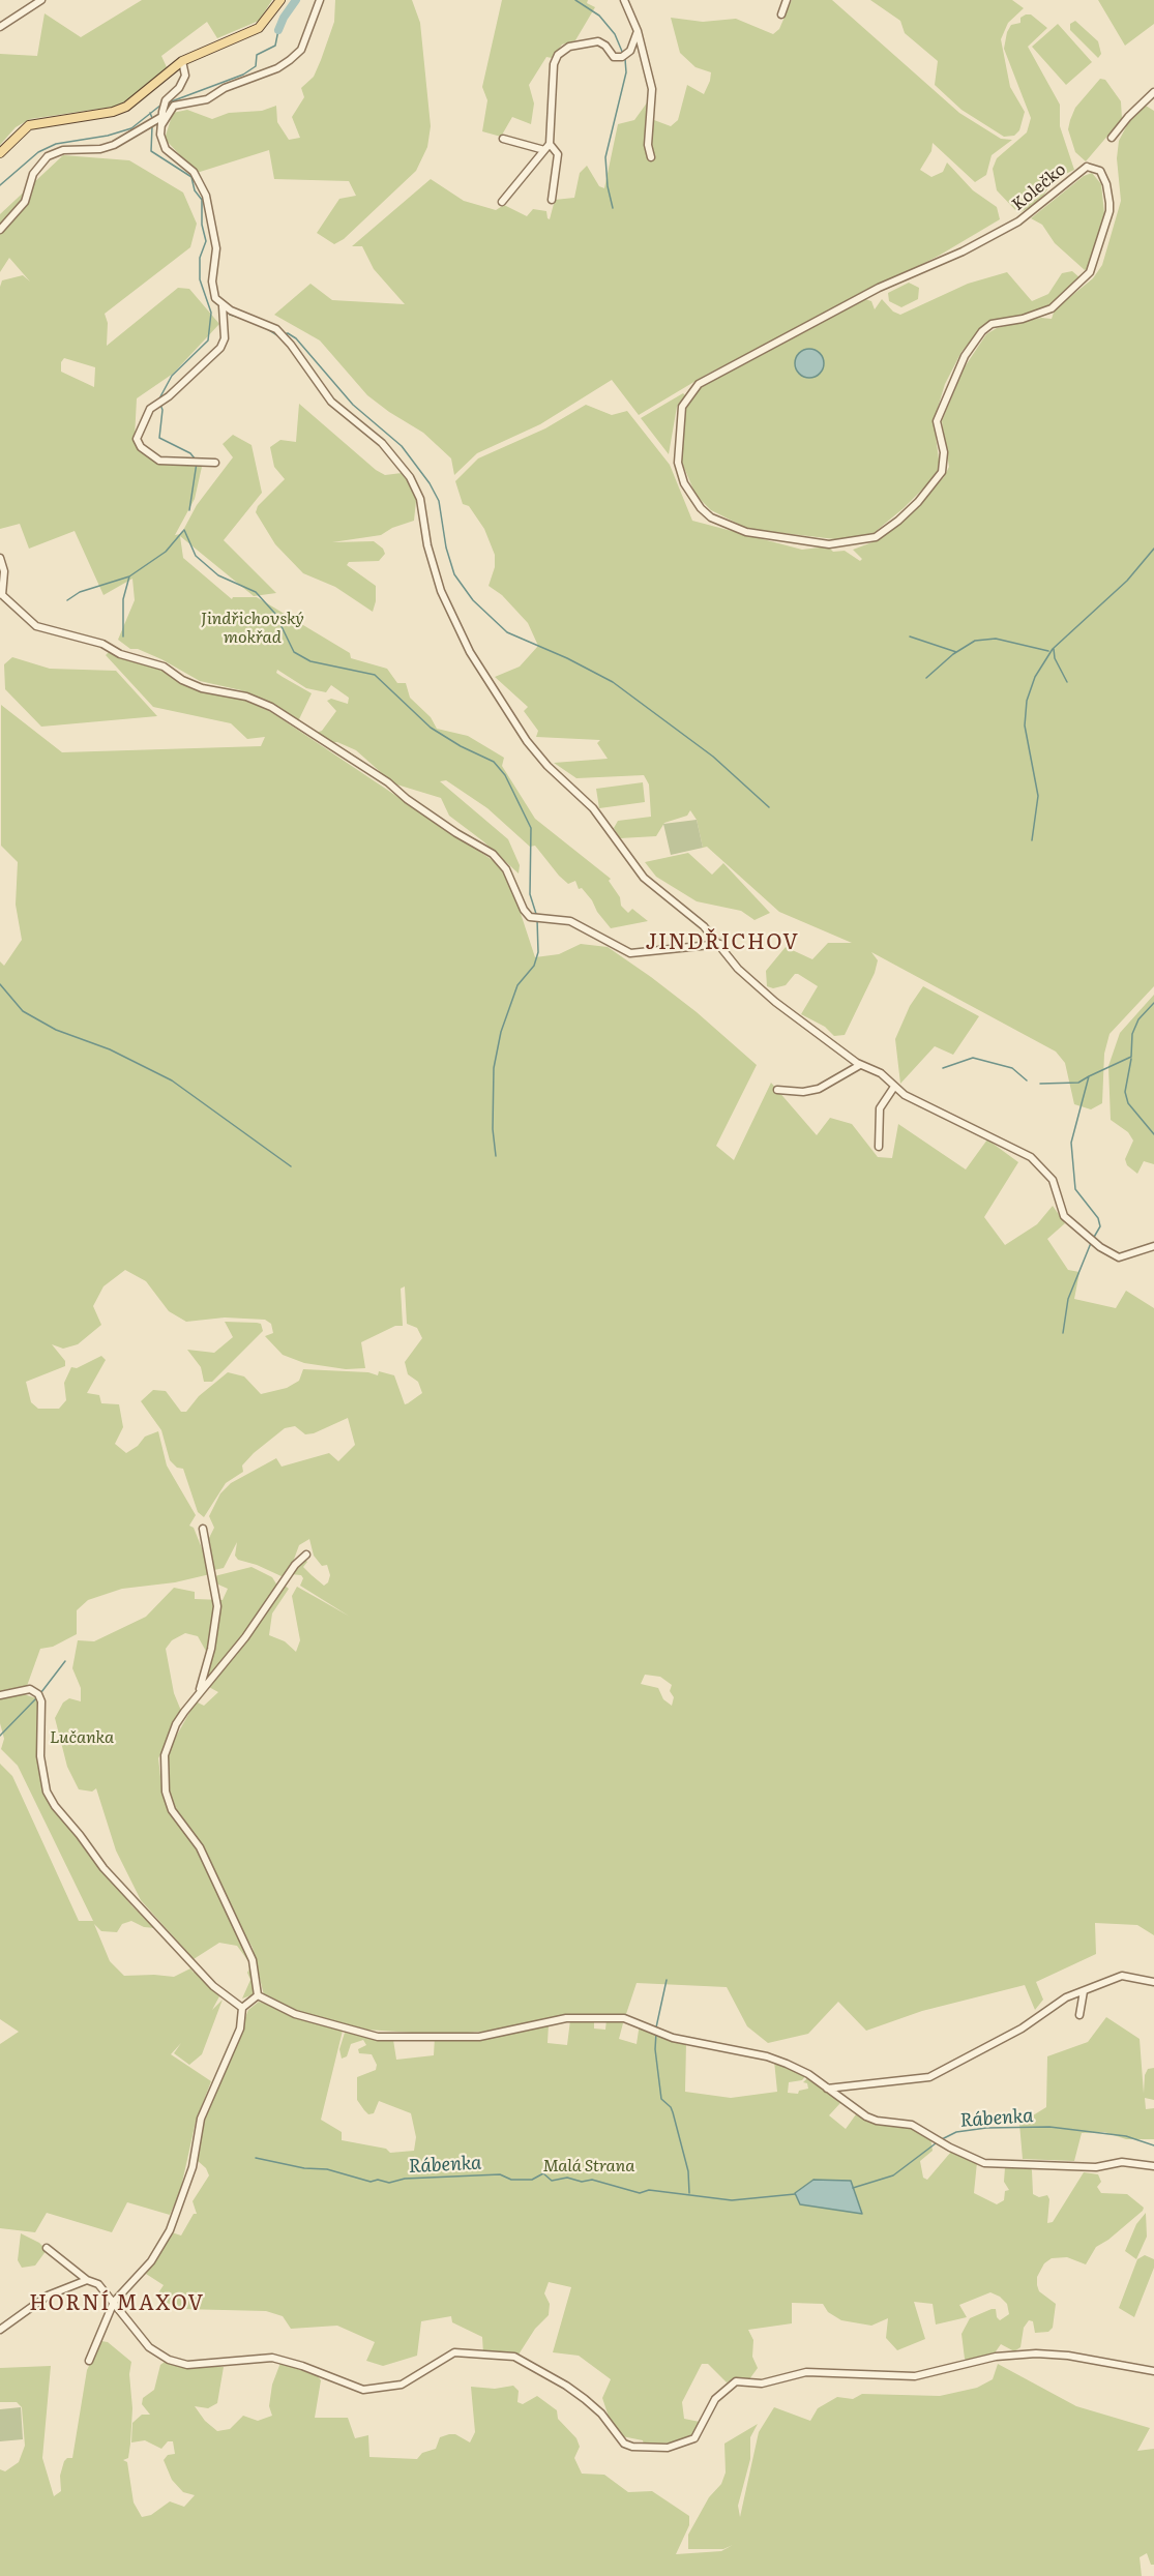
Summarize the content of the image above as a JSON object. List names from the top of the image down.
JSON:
{
  "streets": {
    "street": ["Kolečko"]
  },
  "districts": ["JINDŘICHOV", "HORNÍ MAXOV"],
  "water": ["Rábenka"],
  "parks": ["Jindřichovský mokřad", "Lučanka", "Malá Strana"]
}
